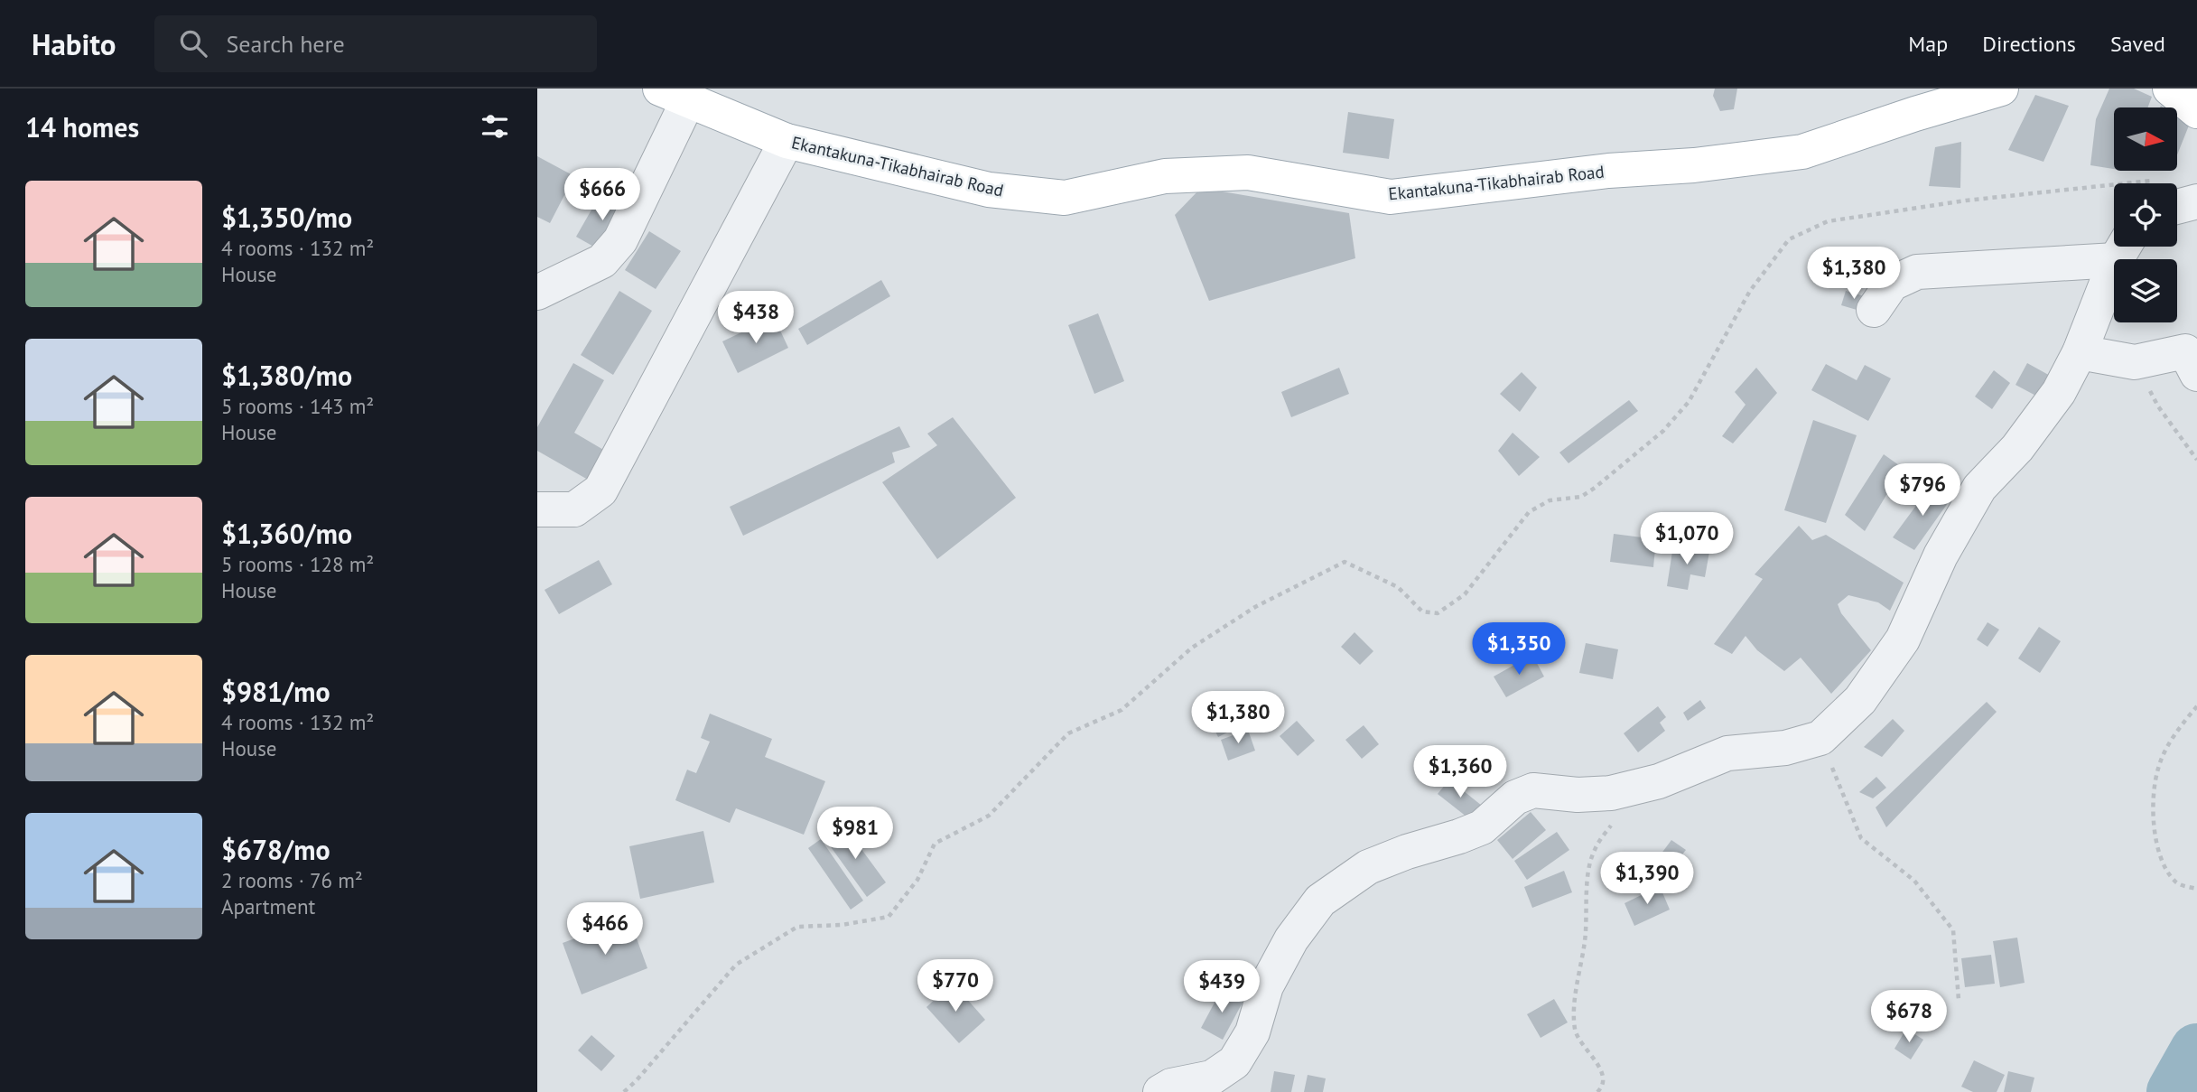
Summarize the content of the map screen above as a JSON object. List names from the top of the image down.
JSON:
{
  "streets": {
    "main road": ["Ekantakuna-Tikabhairab Road"]
  },
  "north": "right",
  "page": {
    "header": "Habito",
    "search": "Search here",
    "nav": ["Map", "Directions", "Saved"],
    "heading": "14 homes",
    "list": [
      {
        "name": "$1,350/mo",
        "note": "4 rooms · 132 m² · House"
      },
      {
        "name": "$1,380/mo",
        "note": "5 rooms · 143 m² · House"
      },
      {
        "name": "$1,360/mo",
        "note": "5 rooms · 128 m² · House"
      },
      {
        "name": "$981/mo",
        "note": "4 rooms · 132 m² · House"
      },
      {
        "name": "$678/mo",
        "note": "2 rooms · 76 m² · Apartment"
      }
    ],
    "price": [
      "$666",
      "$1,380",
      "$438",
      "$796",
      "$1,070",
      "$1,350",
      "$1,380",
      "$1,360",
      "$981",
      "$1,390",
      "$466",
      "$770",
      "$439",
      "$678"
    ]
  }
}
